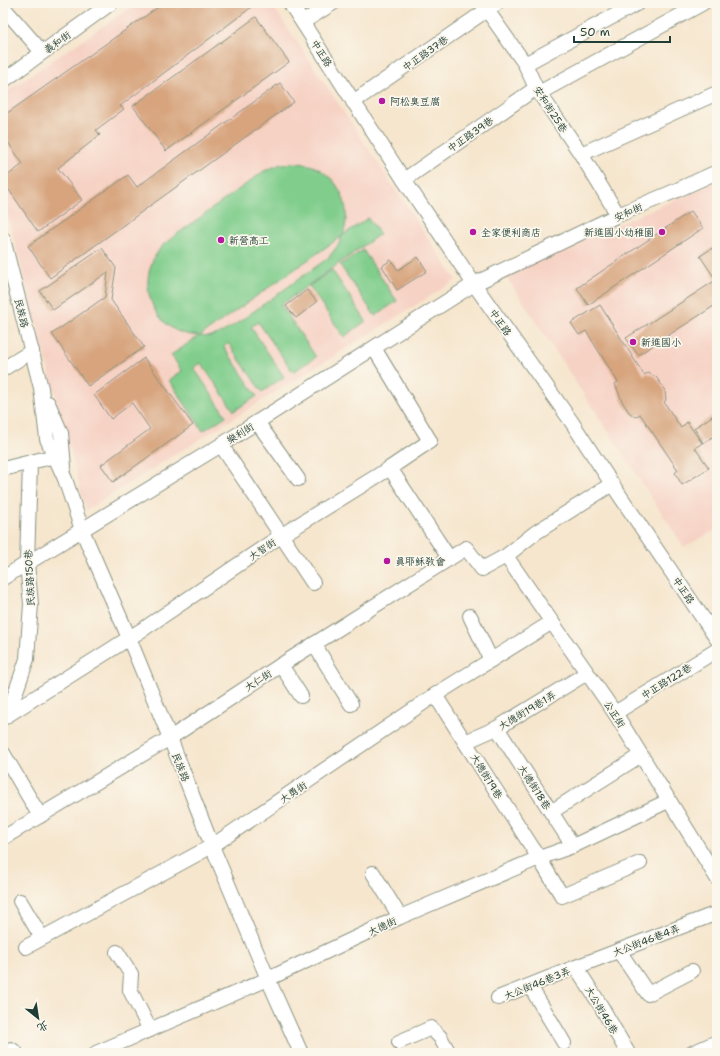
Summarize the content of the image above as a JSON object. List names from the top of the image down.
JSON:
{
  "streets": {
    "street": [
      "義和街",
      "中正路",
      "中正路37巷",
      "安和街25巷",
      "中正路39巷",
      "安和街",
      "民族路",
      "樂利街",
      "大智街",
      "民族路150巷",
      "大仁街",
      "中正路122巷",
      "大德街19巷1弄",
      "公正街",
      "大德街19巷",
      "大德街18巷",
      "大勇街",
      "大德街",
      "大公街46巷4弄",
      "大公街46巷3弄",
      "大公街46巷"
    ]
  },
  "crossings": [
    ["中正路", "中正路37巷"],
    ["中正路", "中正路39巷"],
    ["中正路", "安和街"],
    ["中正路", "樂利街"],
    ["中正路37巷", "安和街25巷"],
    ["安和街25巷", "中正路39巷"],
    ["安和街25巷", "安和街"],
    ["安和街", "樂利街"],
    ["民族路", "樂利街"],
    ["民族路", "大智街"],
    ["民族路", "大仁街"],
    ["民族路", "大勇街"],
    ["民族路", "大德街"],
    ["樂利街", "大智街"],
    ["樂利街", "民族路150巷"],
    ["大仁街", "公正街"],
    ["中正路122巷", "公正街"],
    ["大德街19巷1弄", "公正街"],
    ["大德街19巷1弄", "大德街19巷"],
    ["大德街19巷1弄", "大德街18巷"],
    ["公正街", "大勇街"],
    ["公正街", "大德街"],
    ["大德街19巷", "大勇街"],
    ["大德街19巷", "大德街"],
    ["大德街18巷", "大德街"],
    ["大公街46巷4弄", "大公街46巷3弄"],
    ["大公街46巷4弄", "大公街46巷"],
    ["大公街46巷3弄", "大公街46巷"]
  ],
  "places": [
    "阿松臭豆腐",
    "全家便利商店",
    "新進國小幼稚園",
    "新營高工",
    "新進國小",
    "真耶穌教會"
  ],
  "scale_bar": "50 m",
  "north": "bottom right"
}
